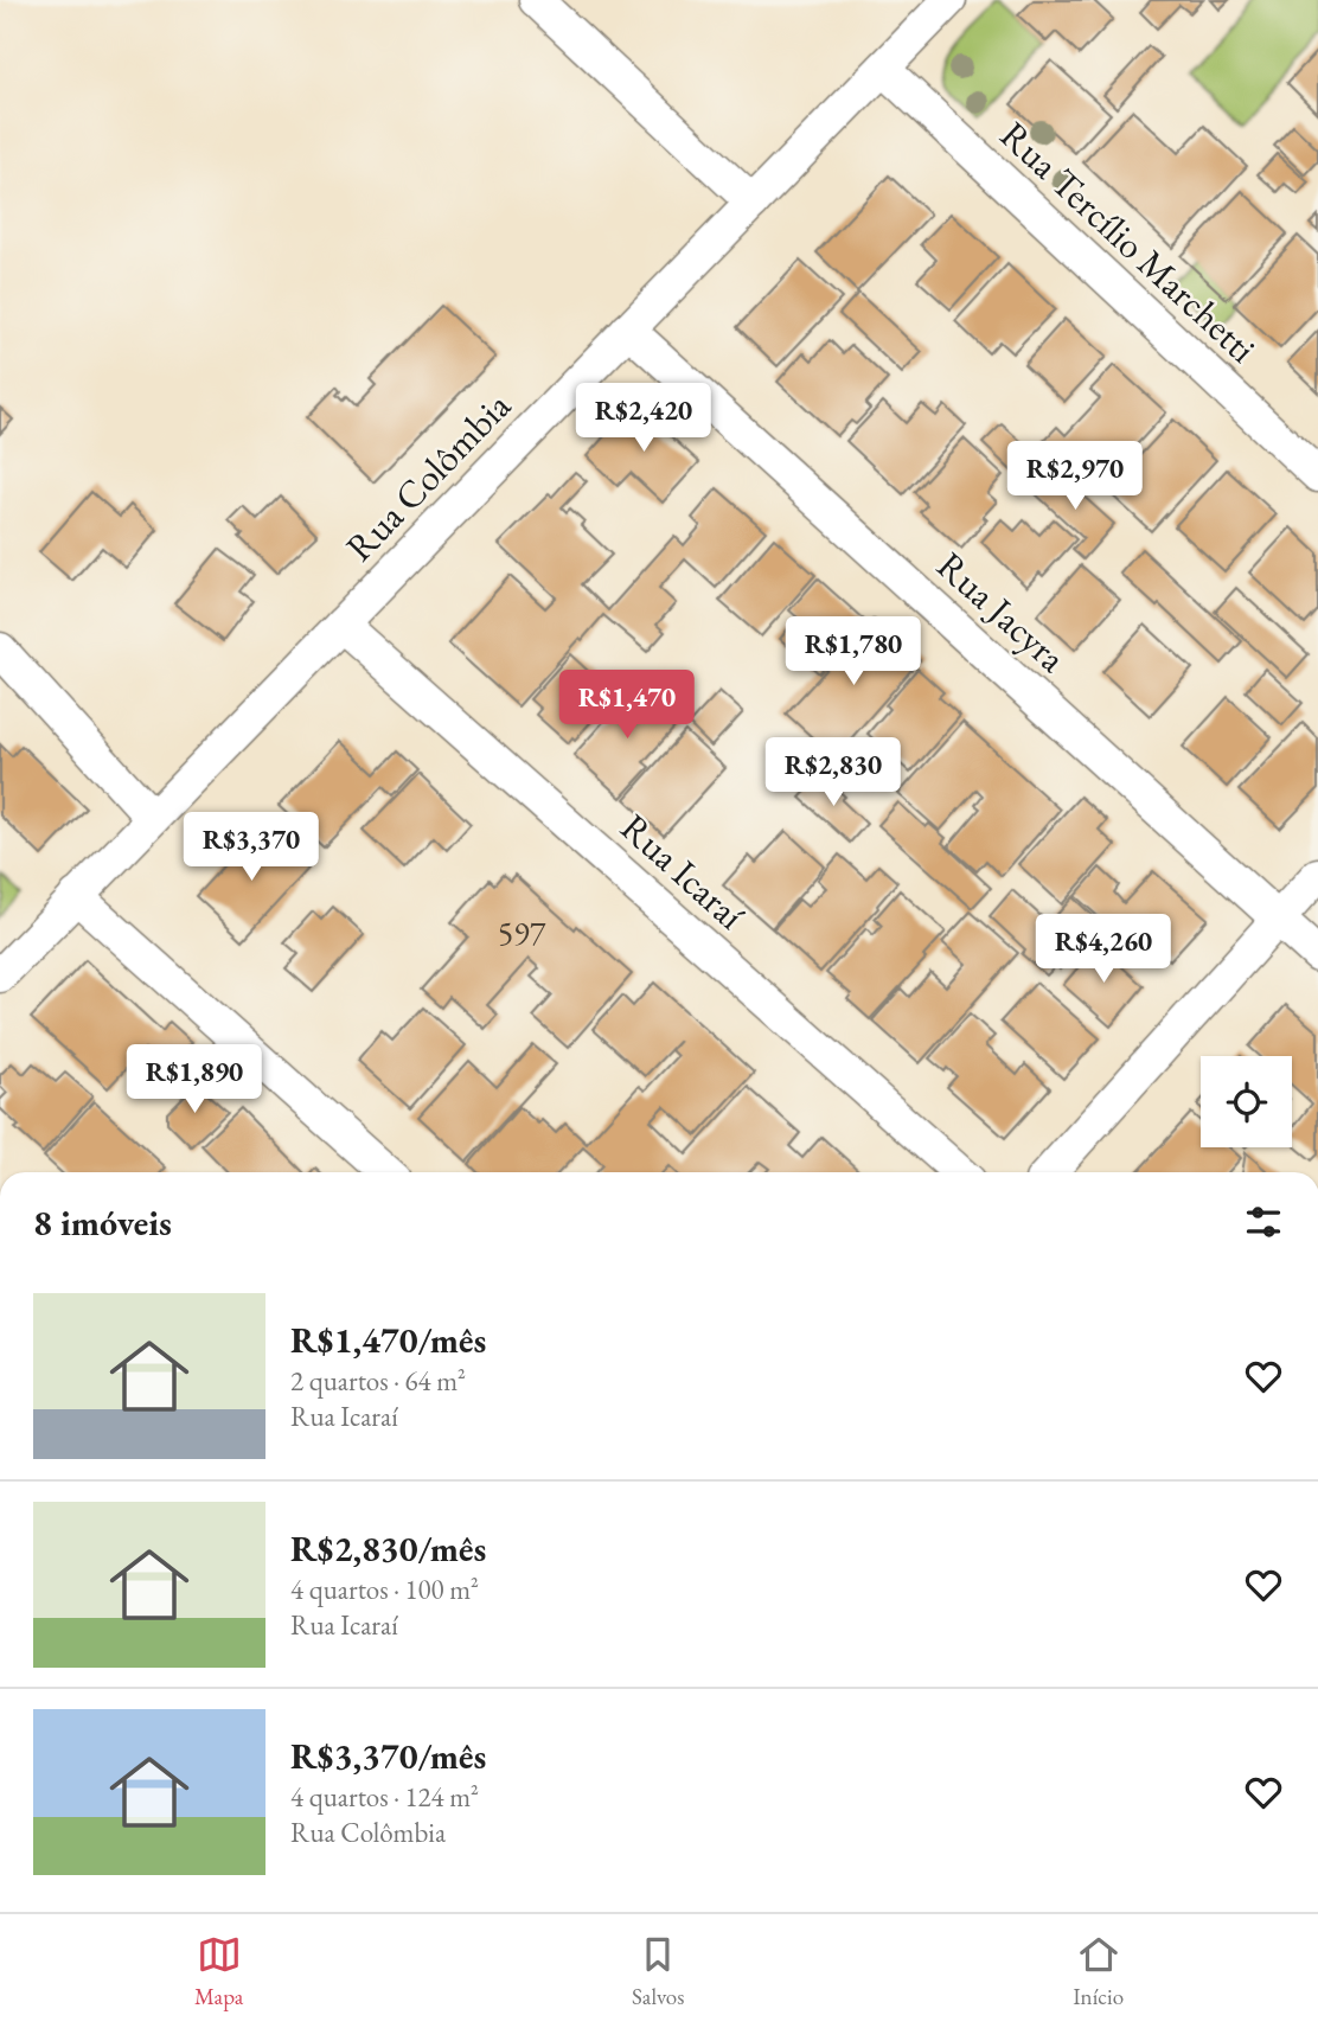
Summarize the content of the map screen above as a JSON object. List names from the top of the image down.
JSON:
{
  "streets": {
    "street": [
      "Rua Tercílio Marchetti",
      "Rua Colômbia",
      "Rua Jacyra",
      "Rua Icaraí"
    ]
  },
  "crossings": [
    ["Rua Tercílio Marchetti", "Rua Colômbia"],
    ["Rua Colômbia", "Rua Jacyra"],
    ["Rua Colômbia", "Rua Icaraí"]
  ],
  "house_numbers": ["597"],
  "page": {
    "price": [
      "R$2,420",
      "R$2,970",
      "R$1,780",
      "R$1,470",
      "R$2,830",
      "R$3,370",
      "R$4,260",
      "R$1,890"
    ],
    "heading": "8 imóveis",
    "list": [
      {
        "name": "R$1,470/mês",
        "note": "2 quartos · 64 m² · Rua Icaraí"
      },
      {
        "name": "R$2,830/mês",
        "note": "4 quartos · 100 m² · Rua Icaraí"
      },
      {
        "name": "R$3,370/mês",
        "note": "4 quartos · 124 m² · Rua Colômbia"
      }
    ],
    "tabs": ["Mapa", "Salvos", "Início"]
  }
}
